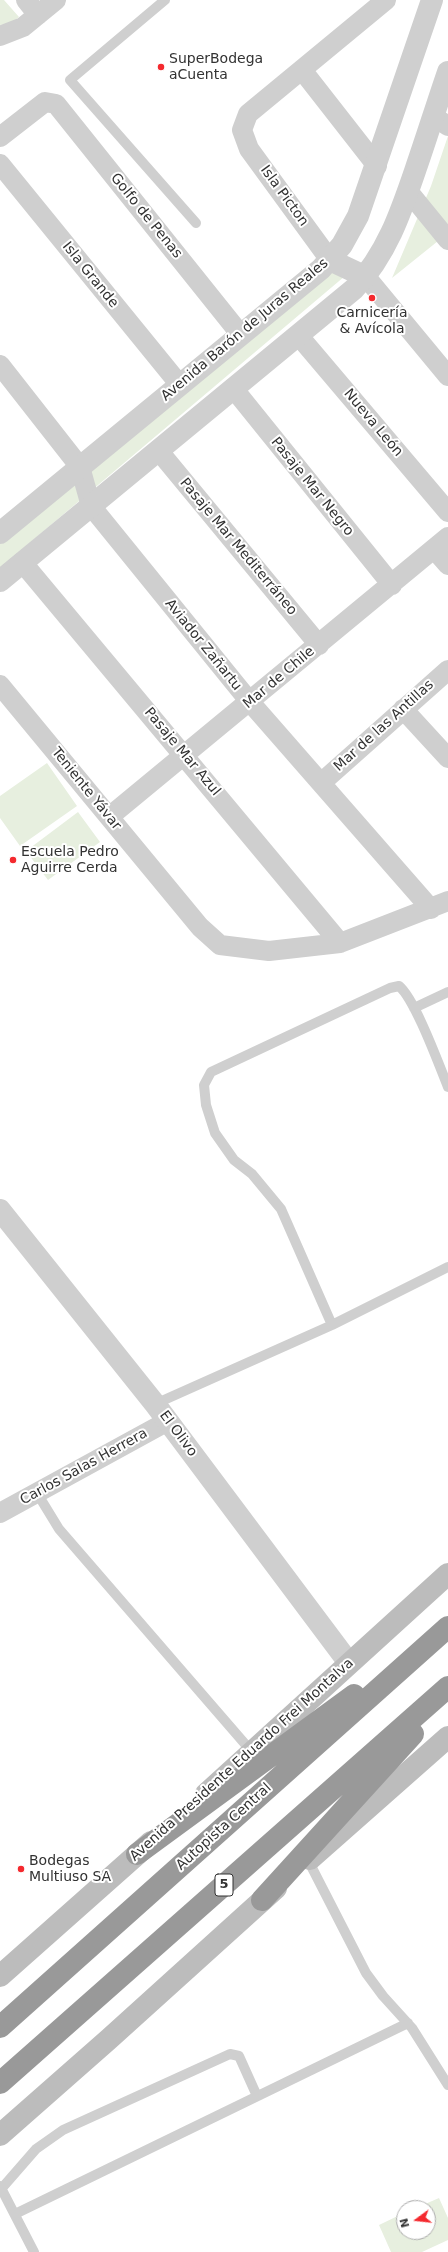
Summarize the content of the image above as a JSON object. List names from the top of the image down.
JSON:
{
  "streets": {
    "highway": ["Autopista Central", "5"],
    "main road": ["Avenida Presidente Eduardo Frei Montalva"],
    "street": [
      "Isla Picton",
      "Golfo de Penas",
      "Isla Grande",
      "Avenida Barón de Juras Reales",
      "Nueva León",
      "Pasaje Mar Negro",
      "Pasaje Mar Mediterráneo",
      "Aviador Zañartu",
      "Mar de Chile",
      "Mar de las Antillas",
      "Pasaje Mar Azul",
      "Teniente Yávar",
      "El Olivo",
      "Carlos Salas Herrera"
    ]
  },
  "crossings": [
    ["Isla Picton", "Avenida Barón de Juras Reales"],
    ["Golfo de Penas", "Avenida Barón de Juras Reales"],
    ["Isla Grande", "Avenida Barón de Juras Reales"],
    ["Avenida Barón de Juras Reales", "Aviador Zañartu"],
    ["Pasaje Mar Negro", "Mar de Chile"],
    ["Pasaje Mar Mediterráneo", "Mar de Chile"],
    ["Aviador Zañartu", "Mar de Chile"],
    ["Aviador Zañartu", "Mar de las Antillas"],
    ["Mar de Chile", "Pasaje Mar Azul"],
    ["Mar de Chile", "Teniente Yávar"],
    ["Pasaje Mar Azul", "Teniente Yávar"],
    ["El Olivo", "Carlos Salas Herrera"],
    ["El Olivo", "Avenida Presidente Eduardo Frei Montalva"]
  ],
  "places": [
    "SuperBodega aCuenta",
    "Carnicería & Avícola",
    "Escuela Pedro Aguirre Cerda",
    "Bodegas Multiuso SA"
  ],
  "north": "left"
}
